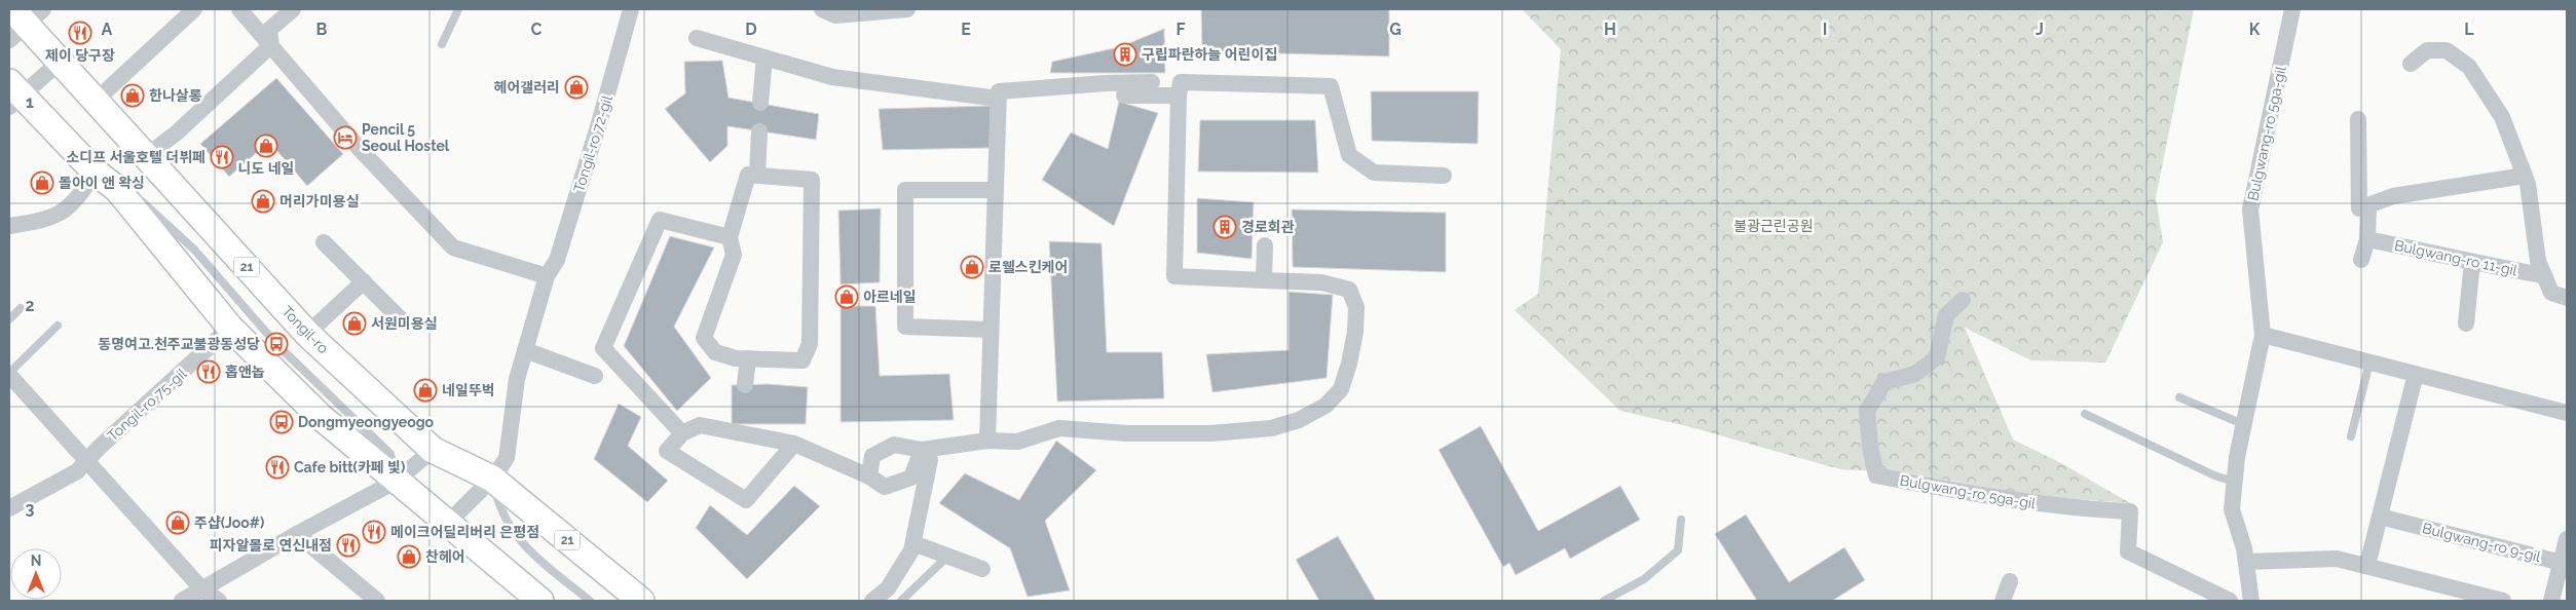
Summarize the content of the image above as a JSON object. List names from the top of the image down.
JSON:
{
  "streets": {
    "main road": ["21", "Tongil-ro"],
    "street": [
      "Bulgwang-ro 5ga-gil",
      "Tongil-ro 72-gil",
      "Bulgwang-ro 11-gil",
      "Tongil-ro 75-gil",
      "Bulgwang-ro 9-gil"
    ]
  },
  "crossings": [
    ["Tongil-ro 72-gil", "Tongil-ro"]
  ],
  "parks": ["불광근린공원"],
  "places": {
    "restaurant": [
      "제이 당구장",
      "소디프 서울호텔 더뷔페",
      "홉앤놉",
      "Cafe bitt(카페 빛)",
      "메이크어딜리버리 은평점",
      "피자알볼로 연신내점"
    ],
    "building": ["구립파란하늘 어린이집", "경로회관"],
    "shop": [
      "헤어갤러리",
      "한나살롱",
      "니도 네일",
      "돌아이 앤 왁싱",
      "머리가미용실",
      "로웰스킨케어",
      "아르네일",
      "서원미용실",
      "네일뚜벅",
      "주샵(Joo#)",
      "찬헤어"
    ],
    "hotel": ["Pencil 5 Seoul Hostel"],
    "bus stop": ["동명여고.천주교불광동성당", "Dongmyeongyeogo"]
  },
  "north": "top",
  "grid": {
    "columns": [
      "A",
      "B",
      "C",
      "D",
      "E",
      "F",
      "G",
      "H",
      "I",
      "J",
      "K",
      "L"
    ],
    "rows": ["1", "2", "3"]
  }
}
